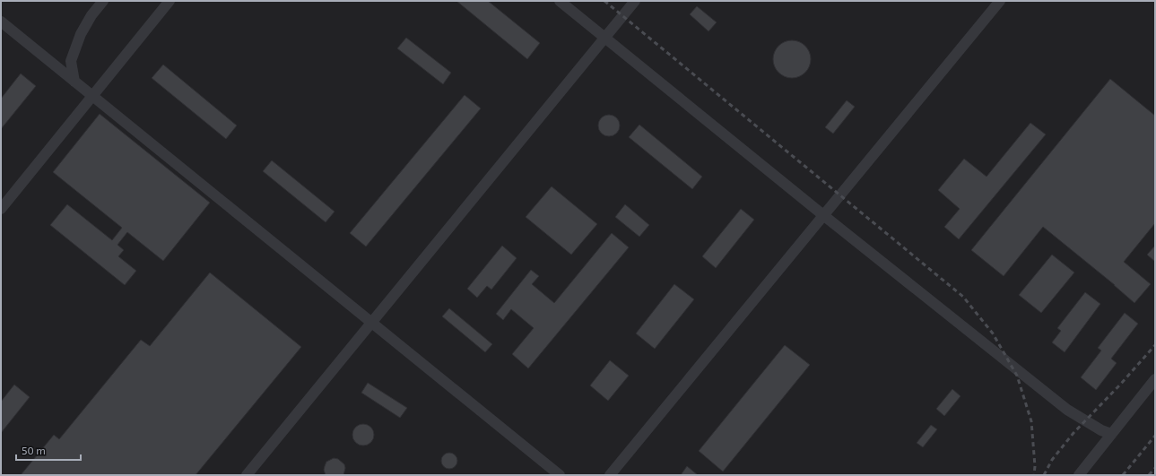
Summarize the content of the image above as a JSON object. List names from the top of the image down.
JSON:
{
  "scale_bar": "50 m"
}
